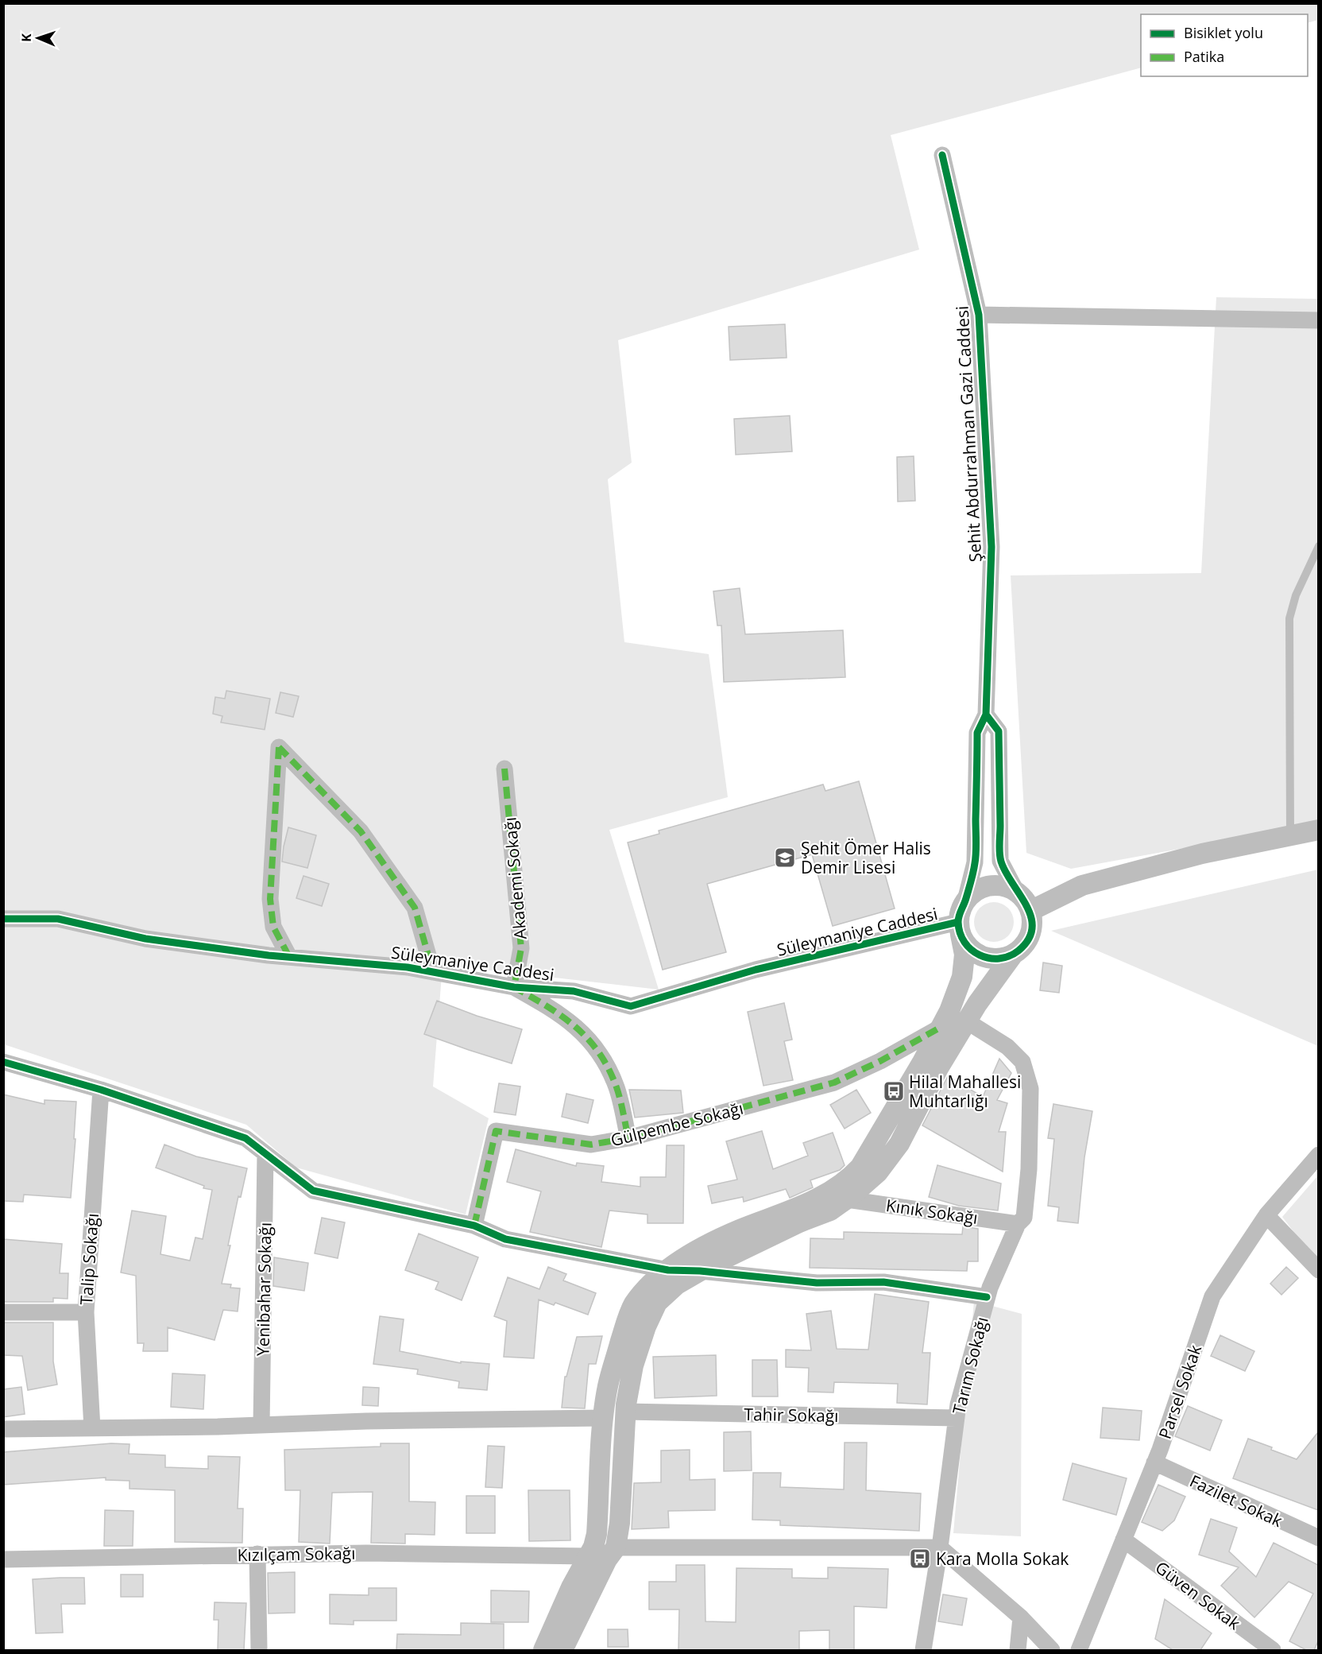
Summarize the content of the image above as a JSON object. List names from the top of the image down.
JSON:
{
  "streets": {
    "street": [
      "Şehit Abdurrahman Gazi Caddesi",
      "Akademi Sokağı",
      "Süleymaniye Caddesi",
      "Gülpembe Sokağı",
      "Kınık Sokağı",
      "Talip Sokağı",
      "Yenibahar Sokağı",
      "Tarım Sokağı",
      "Parsel Sokak",
      "Tahir Sokağı",
      "Fazilet Sokak",
      "Kızılçam Sokağı",
      "Güven Sokak"
    ]
  },
  "crossings": [
    ["Akademi Sokağı", "Süleymaniye Caddesi"],
    ["Kınık Sokağı", "Tarım Sokağı"],
    ["Tarım Sokağı", "Tahir Sokağı"],
    ["Parsel Sokak", "Fazilet Sokak"],
    ["Parsel Sokak", "Güven Sokak"]
  ],
  "places": {
    "school or university": ["Şehit Ömer Halis Demir Lisesi"],
    "bus stop": ["Hilal Mahallesi Muhtarlığı", "Kara Molla Sokak"]
  },
  "legend": ["Bisiklet yolu", "Patika"],
  "north": "left"
}
